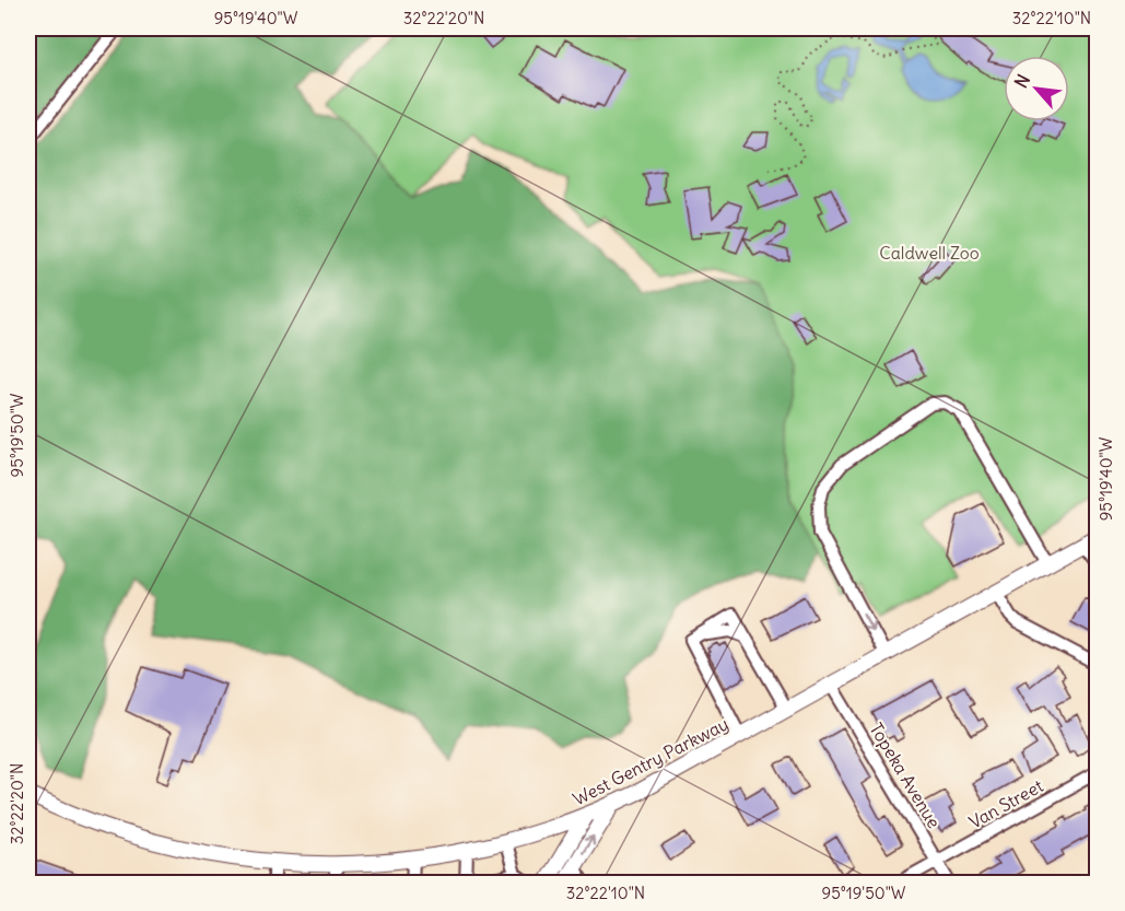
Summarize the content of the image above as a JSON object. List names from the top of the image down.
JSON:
{
  "streets": {
    "main road": ["West Gentry Parkway"],
    "street": ["Topeka Avenue", "Van Street"]
  },
  "crossings": [
    ["West Gentry Parkway", "Topeka Avenue"],
    ["Topeka Avenue", "Van Street"]
  ],
  "parks": ["Caldwell Zoo"],
  "north": "top left",
  "coordinates": [
    "95°19'40\"W",
    "32°22'20\"N",
    "32°22'10\"N",
    "95°19'50\"W"
  ]
}
